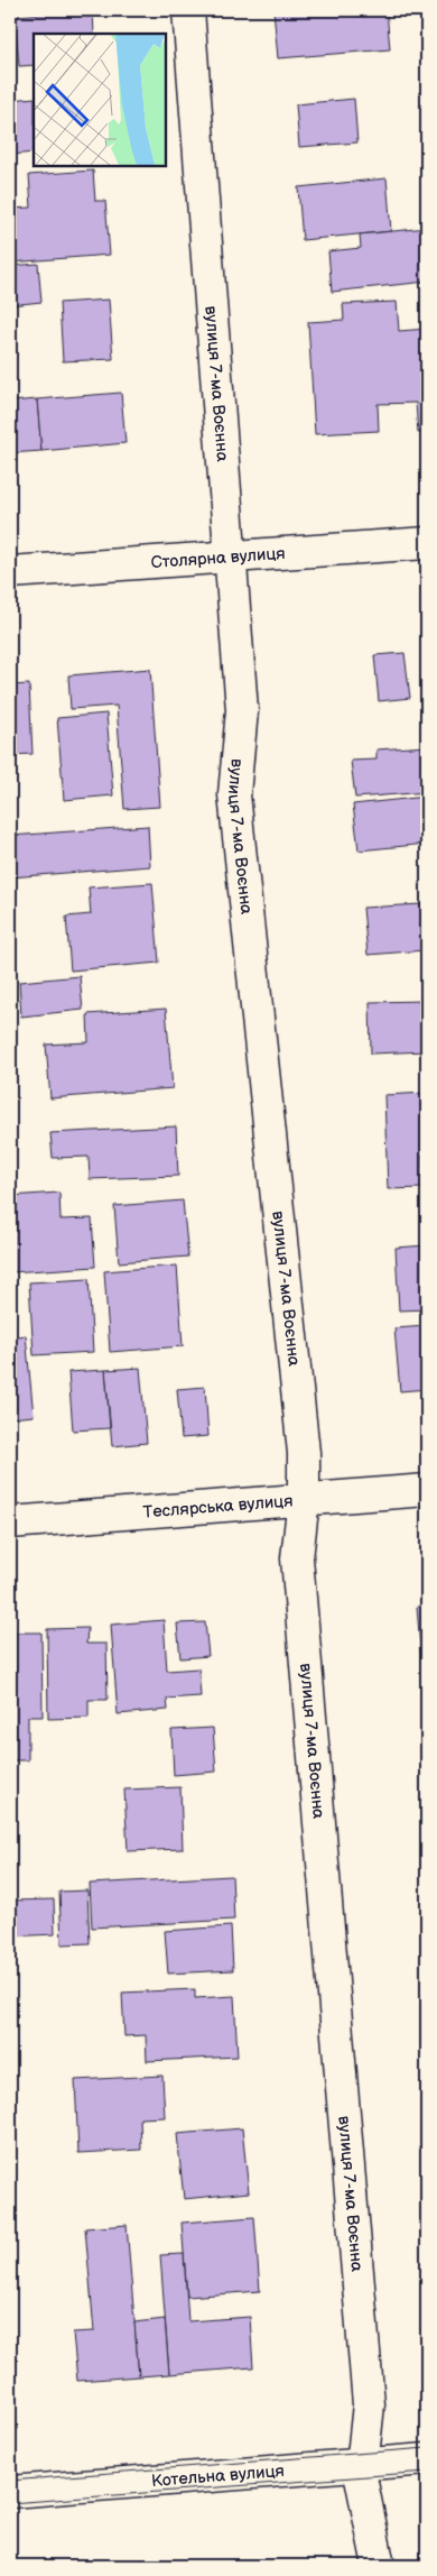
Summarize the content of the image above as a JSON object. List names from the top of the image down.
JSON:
{
  "streets": {
    "street": [
      "вулиця 7-ма Воєнна",
      "Столярна вулиця",
      "Теслярська вулиця",
      "Котельна вулиця"
    ]
  },
  "crossings": [
    ["вулиця 7-ма Воєнна", "Столярна вулиця"],
    ["вулиця 7-ма Воєнна", "Теслярська вулиця"],
    ["вулиця 7-ма Воєнна", "Котельна вулиця"]
  ]
}
